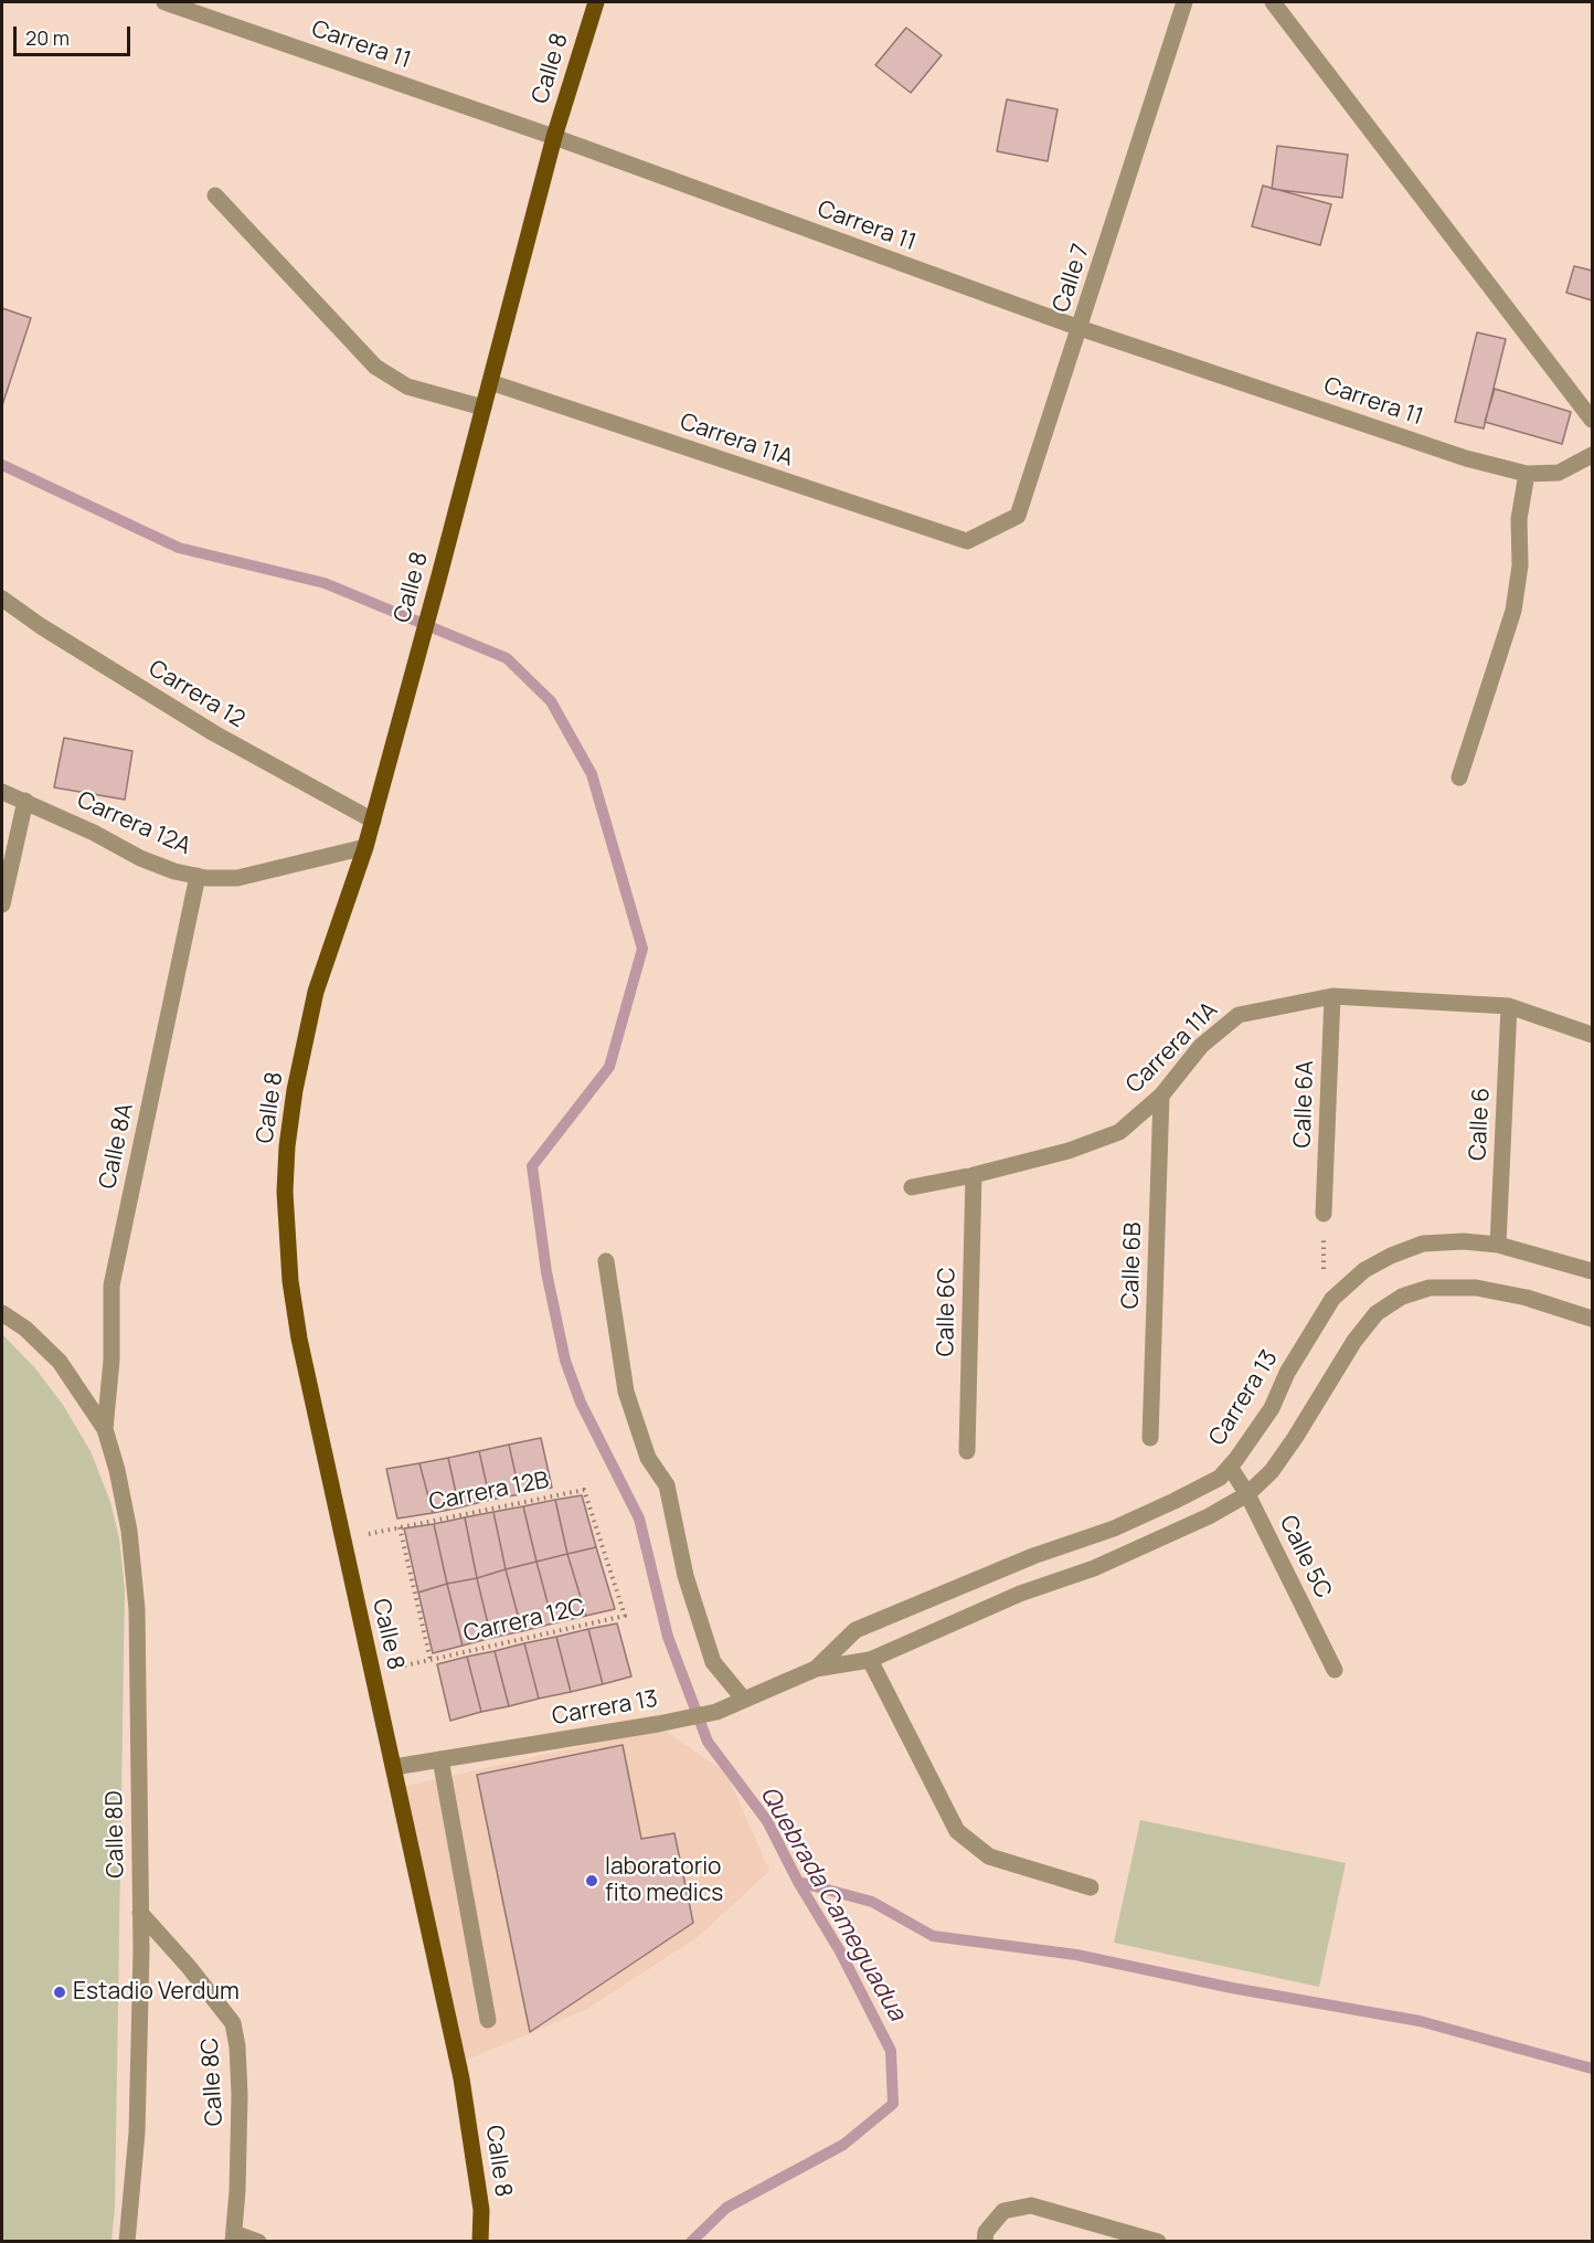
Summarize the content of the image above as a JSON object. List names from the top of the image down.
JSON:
{
  "streets": {
    "main road": ["Calle 8"],
    "street": [
      "Carrera 11",
      "Calle 7",
      "Carrera 11A",
      "Carrera 12",
      "Carrera 12A",
      "Calle 6A",
      "Calle 6",
      "Calle 8A",
      "Calle 6B",
      "Calle 6C",
      "Carrera 13",
      "Calle 5C",
      "Calle 8D",
      "Calle 8C"
    ],
    "path": ["Carrera 12B", "Carrera 12C"]
  },
  "crossings": [
    ["Carrera 11", "Calle 8"],
    ["Carrera 11", "Calle 7"],
    ["Calle 8", "Carrera 11A"],
    ["Calle 8", "Carrera 12"],
    ["Calle 8", "Carrera 12A"],
    ["Calle 8", "Carrera 13"],
    ["Calle 7", "Carrera 11A"],
    ["Carrera 11A", "Calle 6A"],
    ["Carrera 11A", "Calle 6"],
    ["Carrera 11A", "Calle 6B"],
    ["Carrera 11A", "Calle 6C"],
    ["Carrera 12A", "Calle 8A"],
    ["Calle 6", "Carrera 13"],
    ["Calle 8A", "Calle 8D"],
    ["Carrera 13", "Calle 5C"],
    ["Carrera 12B", "Carrera 12C"],
    ["Calle 8D", "Calle 8C"]
  ],
  "water": ["Quebrada Cameguadua"],
  "places": ["laboratorio fito medics", "Estadio Verdum"],
  "scale_bar": "20 m"
}
